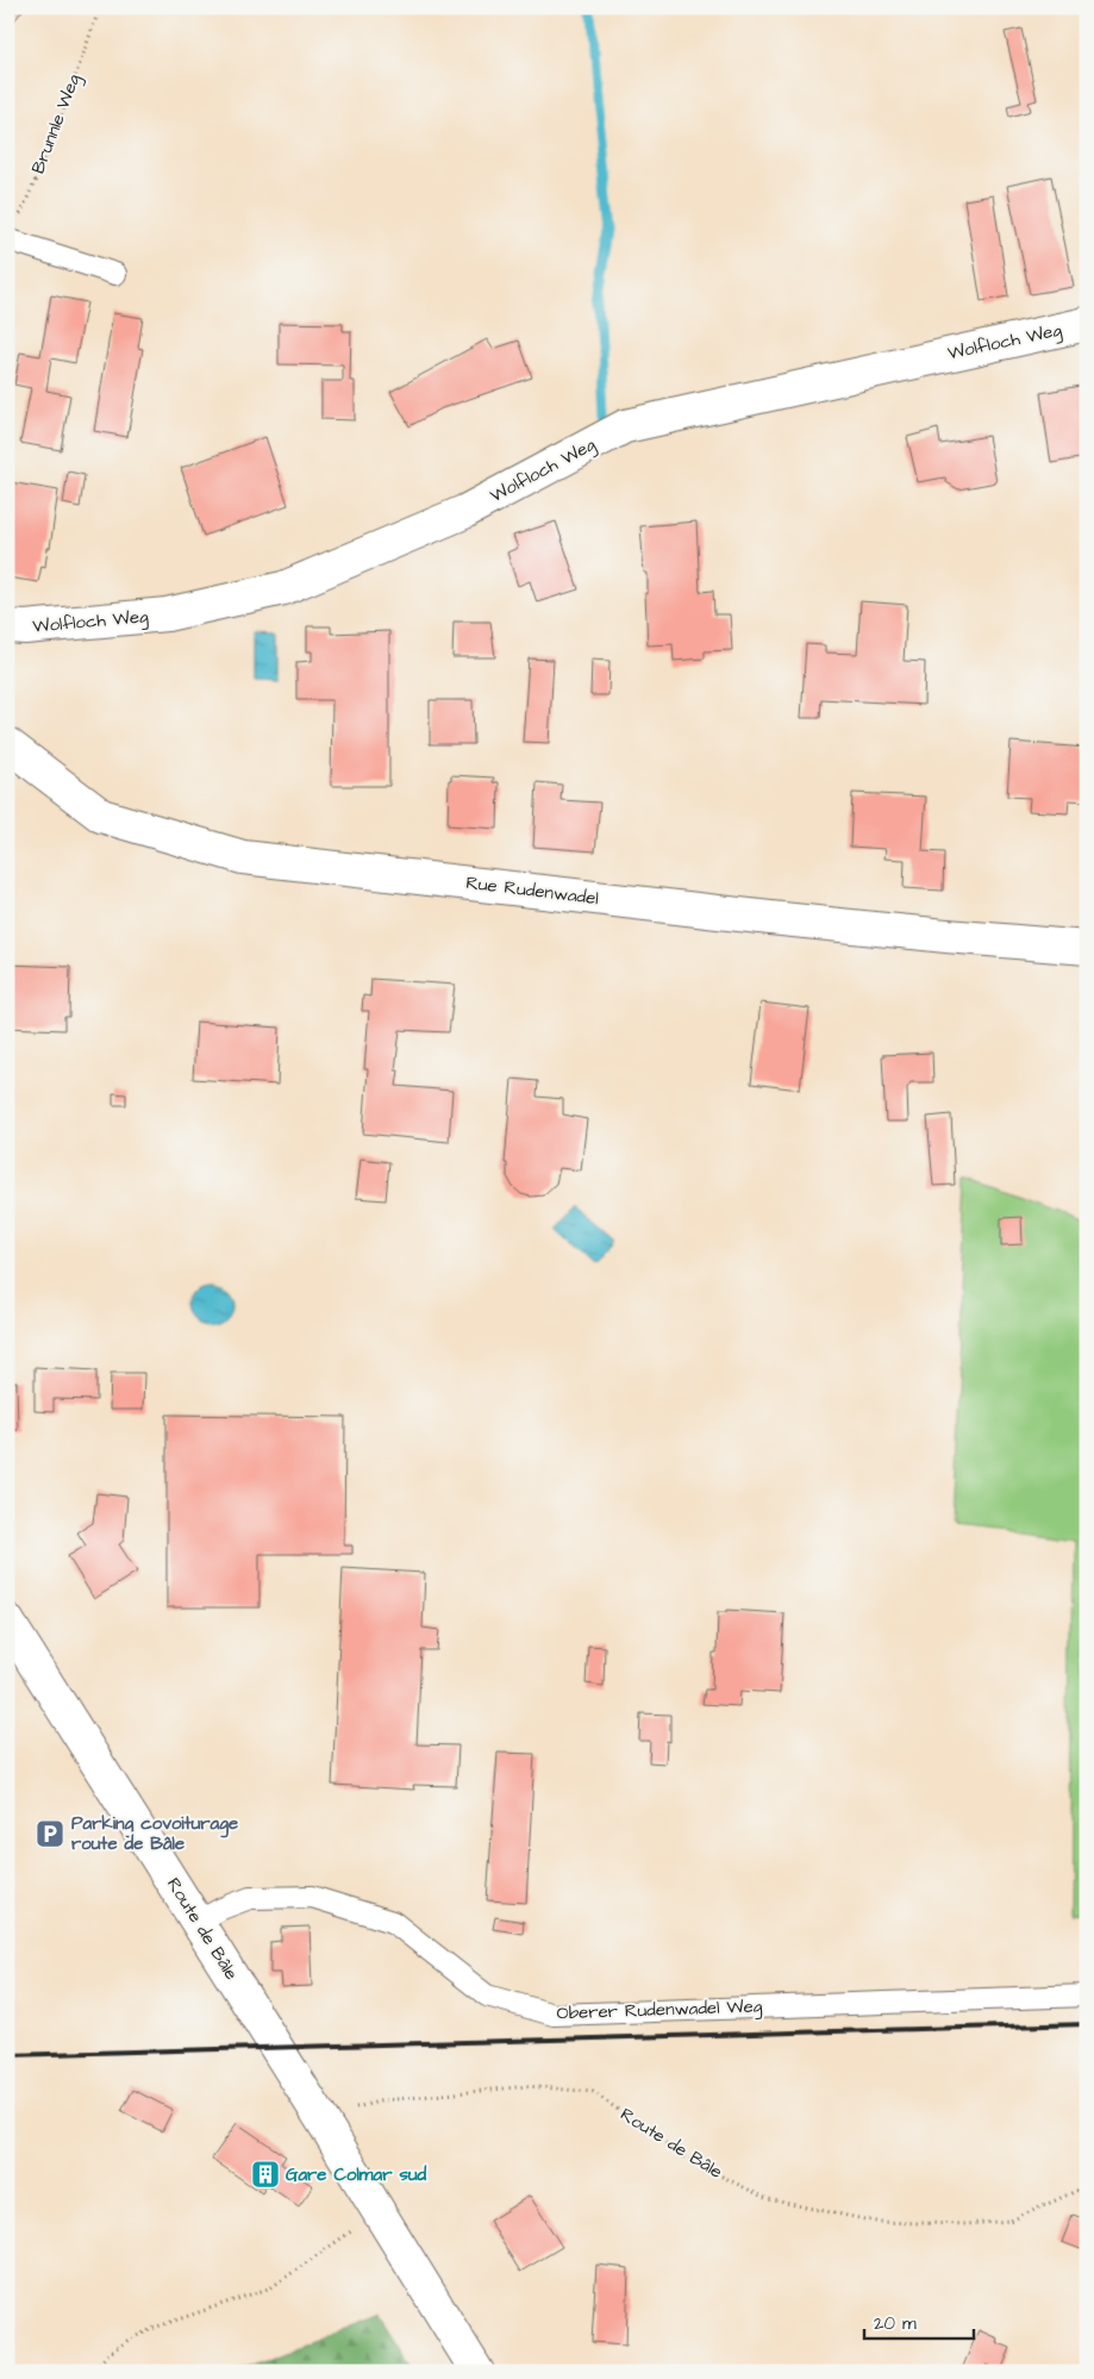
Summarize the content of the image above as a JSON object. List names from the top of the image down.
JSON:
{
  "streets": {
    "street": ["Wolfloch Weg", "Rue Rudenwadel", "Route de Bâle"],
    "lane": ["Oberer Rudenwadel Weg"],
    "path": ["Brunnle Weg"]
  },
  "crossings": [
    ["Route de Bâle", "Oberer Rudenwadel Weg"]
  ],
  "places": {
    "parking": ["Parking covoiturage route de Bâle"],
    "building": ["Gare Colmar sud"]
  },
  "scale_bar": "20 m"
}
